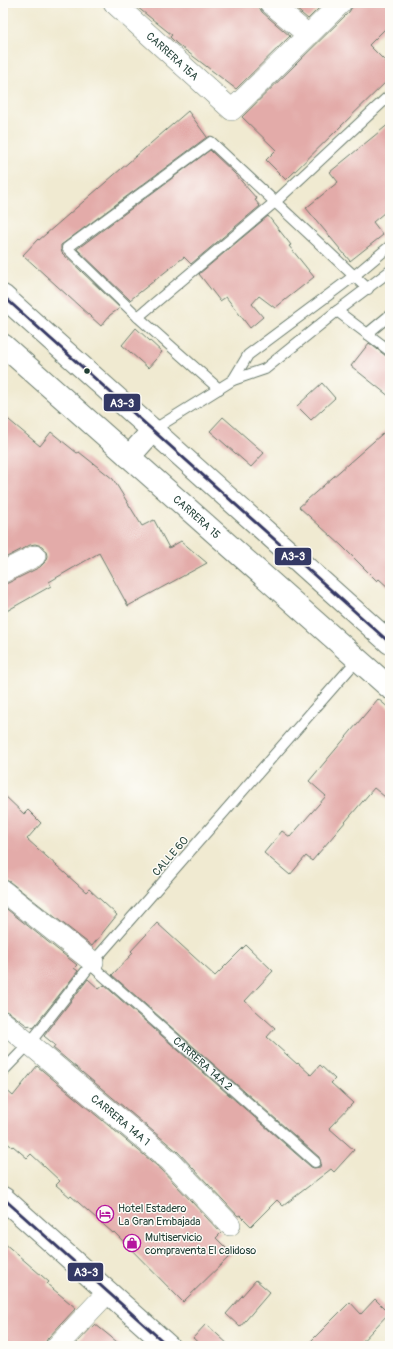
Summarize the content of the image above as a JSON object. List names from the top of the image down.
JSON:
{
  "streets": {
    "main road": ["CARRERA 15"],
    "street": ["CARRERA 15A", "CARRERA 14A 2", "CARRERA 14A 1"],
    "lane": ["CALLE 60"]
  },
  "crossings": [
    ["CARRERA 15", "CALLE 60"],
    ["CALLE 60", "CARRERA 14A 2"],
    ["CALLE 60", "CARRERA 14A 1"]
  ],
  "places": {
    "hotel": ["Hotel Estadero La Gran Embajada"],
    "shop": ["Multiservicio compraventa El calidoso"]
  },
  "lines": ["transit line A3-3"]
}
